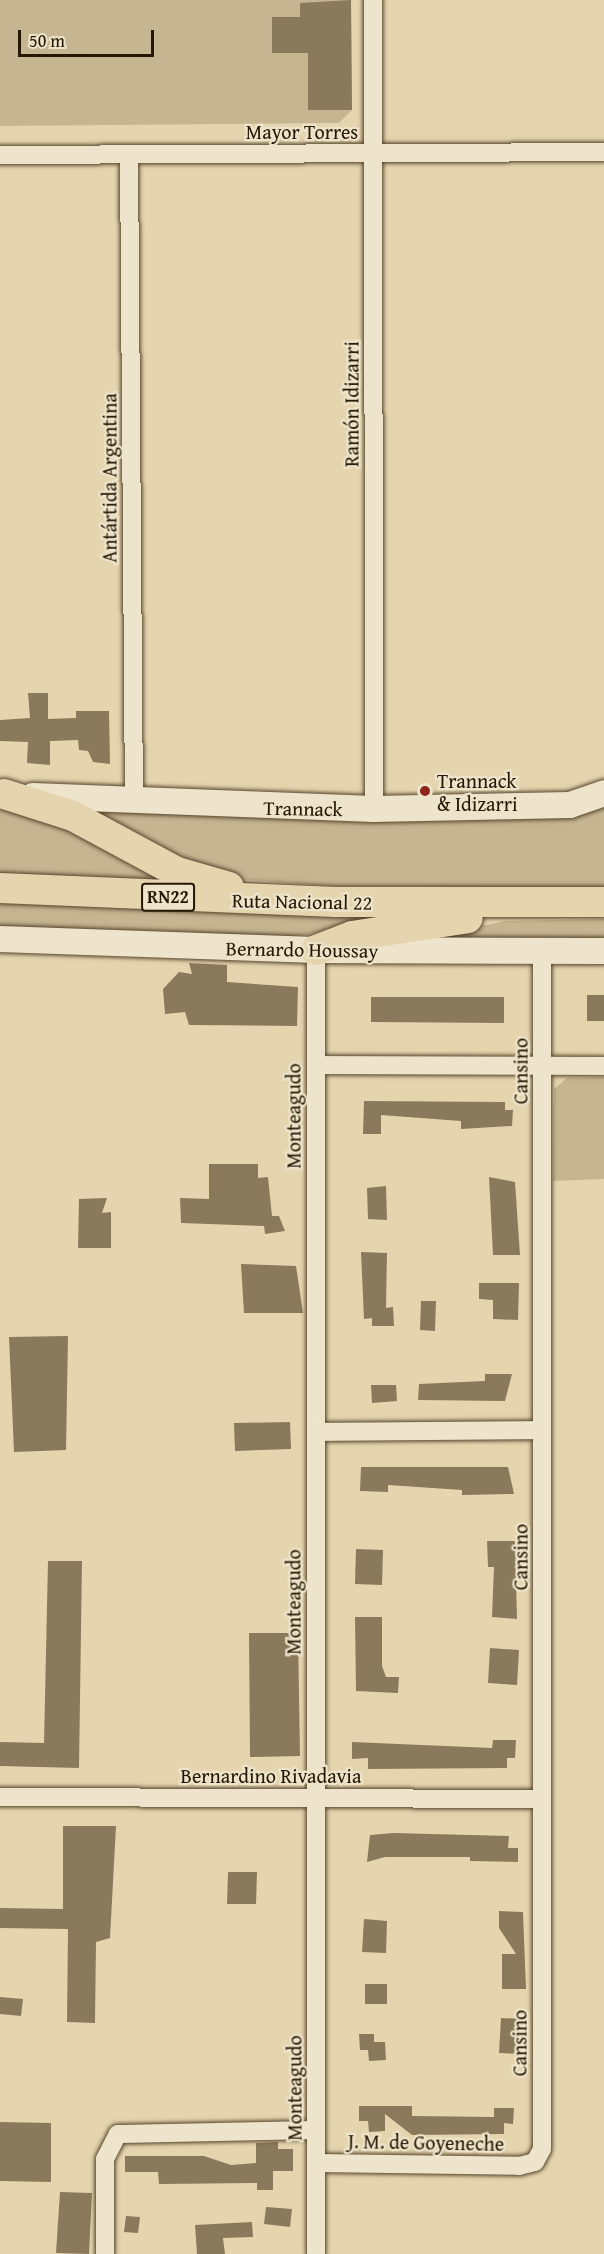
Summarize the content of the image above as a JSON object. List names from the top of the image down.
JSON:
{
  "streets": {
    "main road": ["RN22", "Ruta Nacional 22"],
    "street": [
      "Mayor Torres",
      "Ramón Idizarri",
      "Antártida Argentina",
      "Trannack",
      "Bernardo Houssay",
      "Cansino",
      "Monteagudo",
      "Bernardino Rivadavia",
      "J. M. de Goyeneche"
    ]
  },
  "crossings": [
    ["Mayor Torres", "Ramón Idizarri"],
    ["Mayor Torres", "Antártida Argentina"],
    ["Ramón Idizarri", "Trannack"],
    ["Antártida Argentina", "Trannack"],
    ["Bernardo Houssay", "Cansino"],
    ["Bernardo Houssay", "Monteagudo"],
    ["Cansino", "Bernardino Rivadavia"],
    ["Cansino", "J. M. de Goyeneche"],
    ["Monteagudo", "Bernardino Rivadavia"],
    ["Monteagudo", "J. M. de Goyeneche"]
  ],
  "places": ["Trannack & Idizarri"],
  "scale_bar": "50 m"
}
